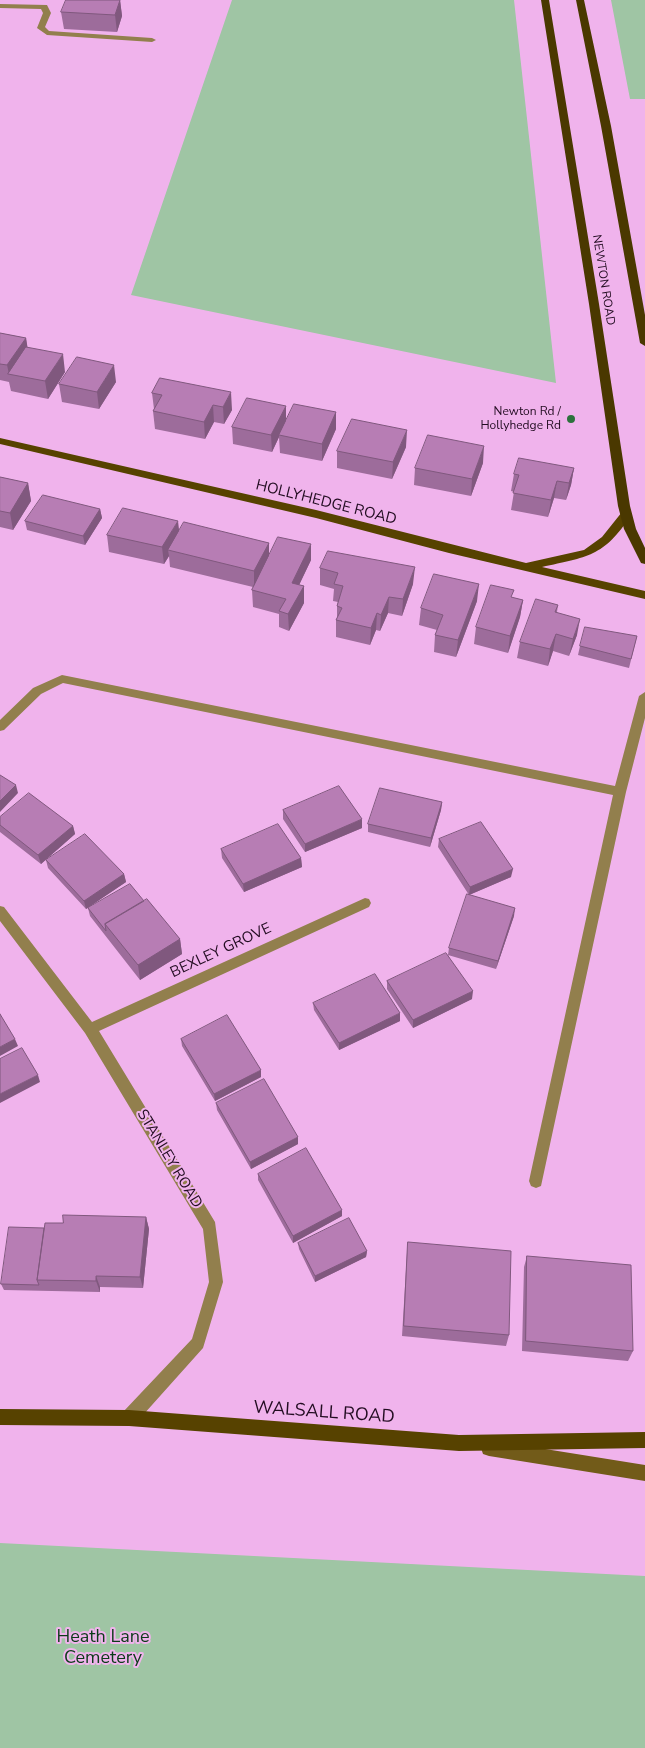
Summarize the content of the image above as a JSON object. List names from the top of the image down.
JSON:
{
  "streets": {
    "highway": ["NEWTON ROAD"],
    "main road": ["HOLLYHEDGE ROAD", "WALSALL ROAD"],
    "street": ["BEXLEY GROVE", "STANLEY ROAD"]
  },
  "crossings": [
    ["BEXLEY GROVE", "STANLEY ROAD"],
    ["STANLEY ROAD", "WALSALL ROAD"]
  ],
  "parks": ["Heath Lane Cemetery"],
  "places": ["Newton Rd / Hollyhedge Rd"]
}
